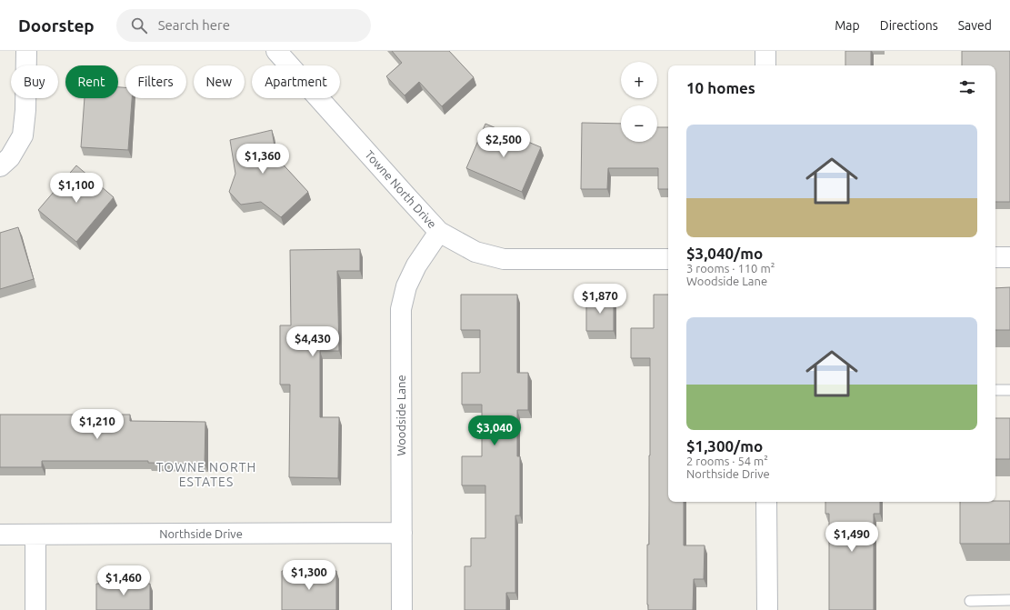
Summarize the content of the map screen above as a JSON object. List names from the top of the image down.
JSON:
{
  "streets": {
    "street": ["Towne North Drive", "Woodside Lane", "Northside Drive"]
  },
  "crossings": [
    ["Towne North Drive", "Woodside Lane"],
    ["Woodside Lane", "Northside Drive"]
  ],
  "districts": ["TOWNE NORTH ESTATES"],
  "page": {
    "header": "Doorstep",
    "search": "Search here",
    "nav": ["Map", "Directions", "Saved"],
    "map_buttons": ["+", "−"],
    "chip": [
      "Buy",
      "Rent",
      "Filters",
      "New",
      "Apartment"
    ],
    "heading": "10 homes",
    "list": [
      {
        "name": "$3,040/mo",
        "note": "3 rooms · 110 m² · Woodside Lane"
      },
      {
        "name": "$1,300/mo",
        "note": "2 rooms · 54 m² · Northside Drive"
      }
    ],
    "price": [
      "$2,500",
      "$1,360",
      "$1,100",
      "$1,870",
      "$4,430",
      "$1,210",
      "$3,040",
      "$1,490",
      "$1,300",
      "$1,460"
    ]
  }
}
